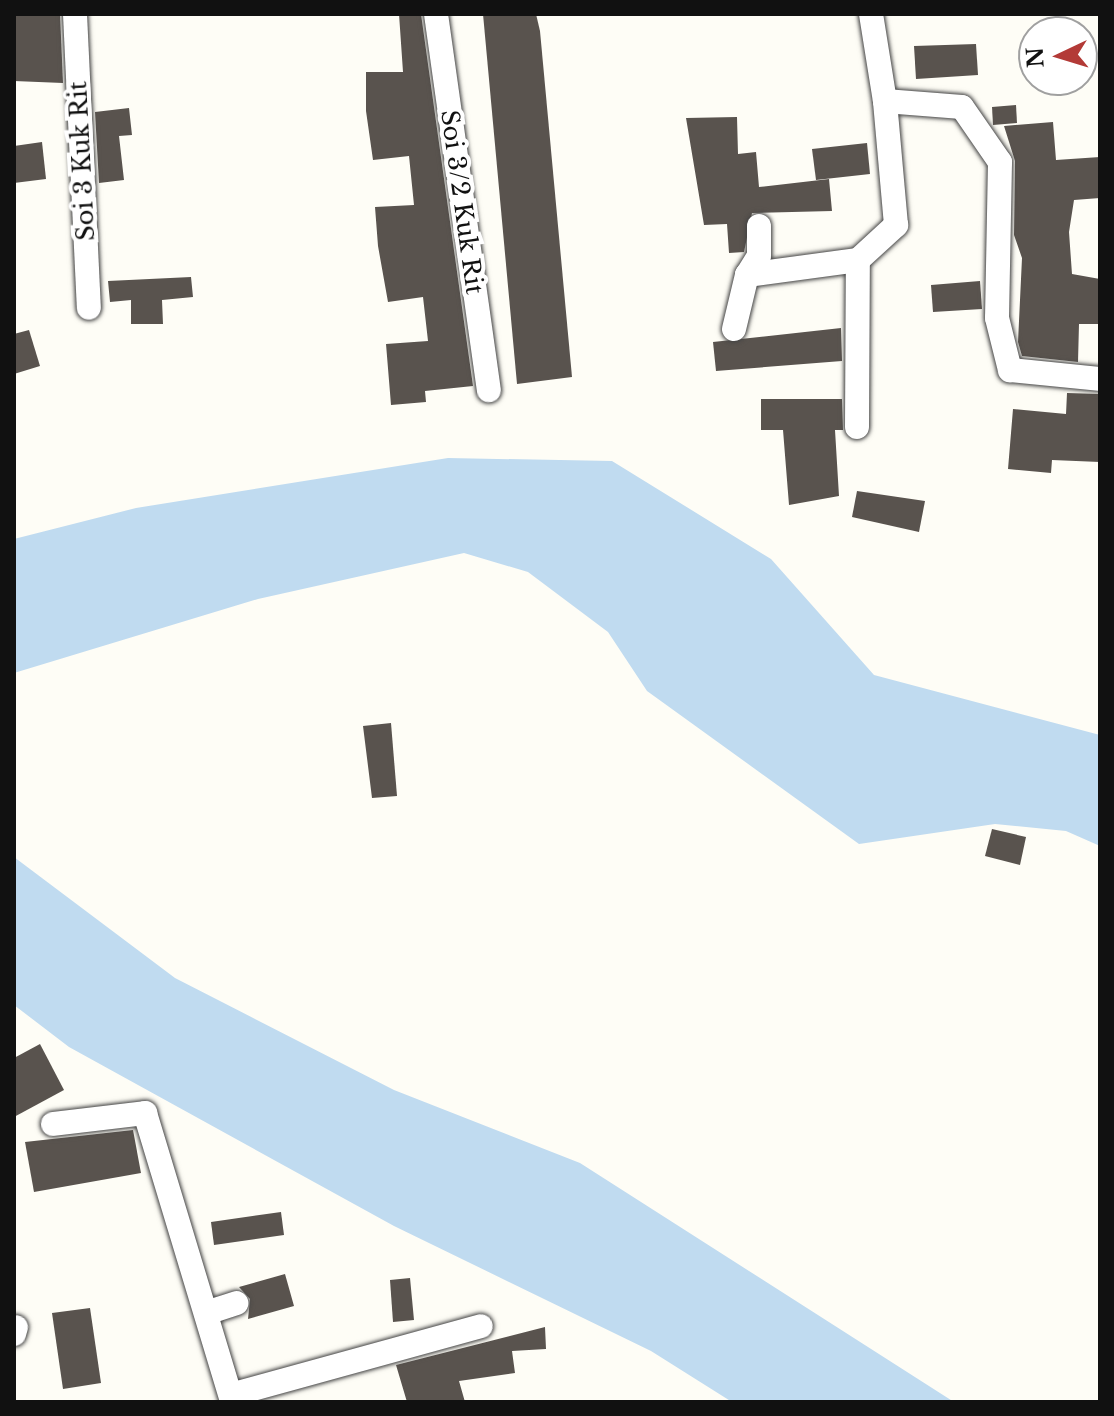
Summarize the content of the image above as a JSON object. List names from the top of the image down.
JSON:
{
  "streets": {
    "street": ["Soi 3 Kuk Rit", "Soi 3/2 Kuk Rit"]
  },
  "north": "left"
}
